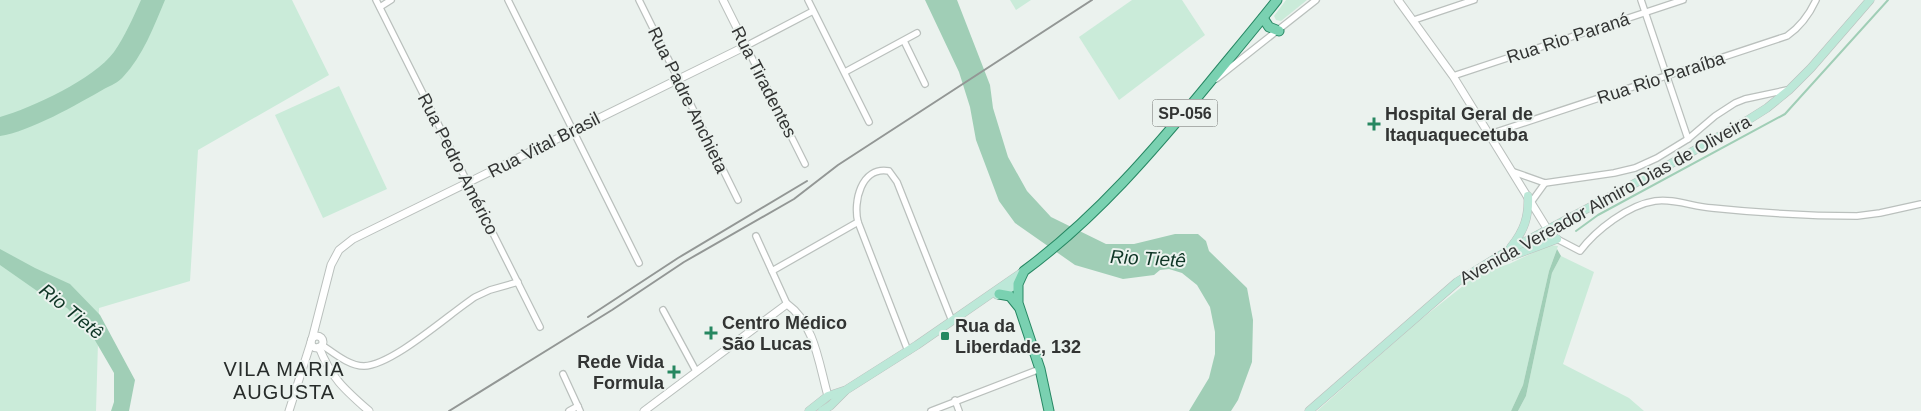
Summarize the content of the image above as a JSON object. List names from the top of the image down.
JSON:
{
  "streets": {
    "main road": ["SP-056", "Avenida Vereador Almiro Dias de Oliveira"],
    "street": [
      "Rua Rio Paraná",
      "Rua Rio Paraíba",
      "Rua Tiradentes",
      "Rua Padre Anchieta",
      "Rua Vital Brasil",
      "Rua Pedro Américo"
    ]
  },
  "crossings": [
    ["Rua Tiradentes", "Rua Vital Brasil"],
    ["Rua Padre Anchieta", "Rua Vital Brasil"],
    ["Rua Vital Brasil", "Rua Pedro Américo"]
  ],
  "districts": ["VILA MARIA AUGUSTA"],
  "water": ["Rio Tietê"],
  "places": {
    "health": ["Hospital Geral de Itaquaquecetuba", "Centro Médico São Lucas", "Rede Vida Formula"],
    "transit": ["Rua da Liberdade, 132"]
  }
}
